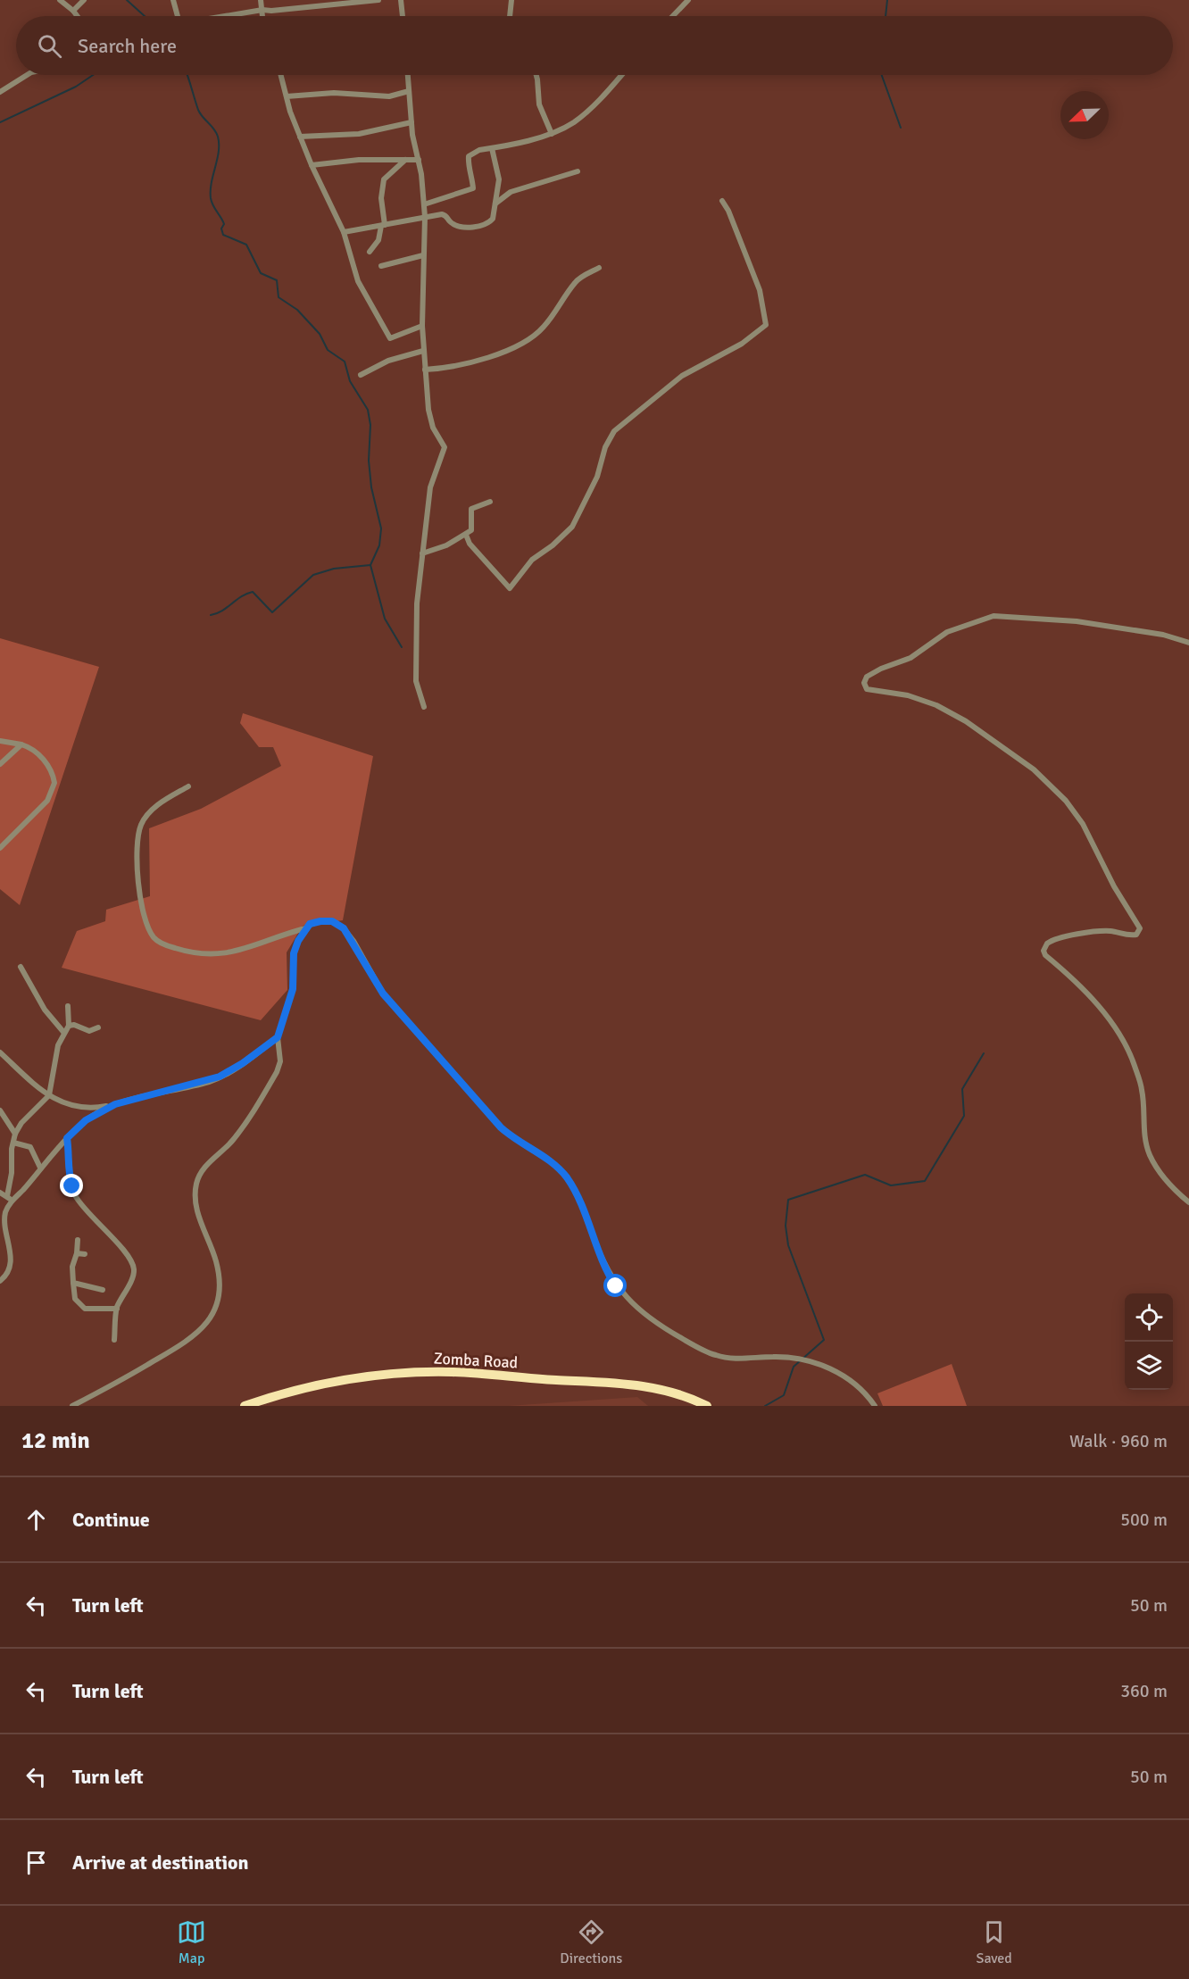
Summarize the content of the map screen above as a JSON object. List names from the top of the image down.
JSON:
{
  "streets": {
    "highway": ["Zomba Road"]
  },
  "north": "bottom left",
  "page": {
    "search": "Search here",
    "heading": ["12 min", "Walk · 960 m"],
    "list": [
      ["Continue", "500 m"],
      ["Turn left", "50 m"],
      ["Turn left", "360 m"],
      ["Turn left", "50 m"],
      "Arrive at destination"
    ],
    "nav": ["Map", "Directions", "Saved"]
  }
}
